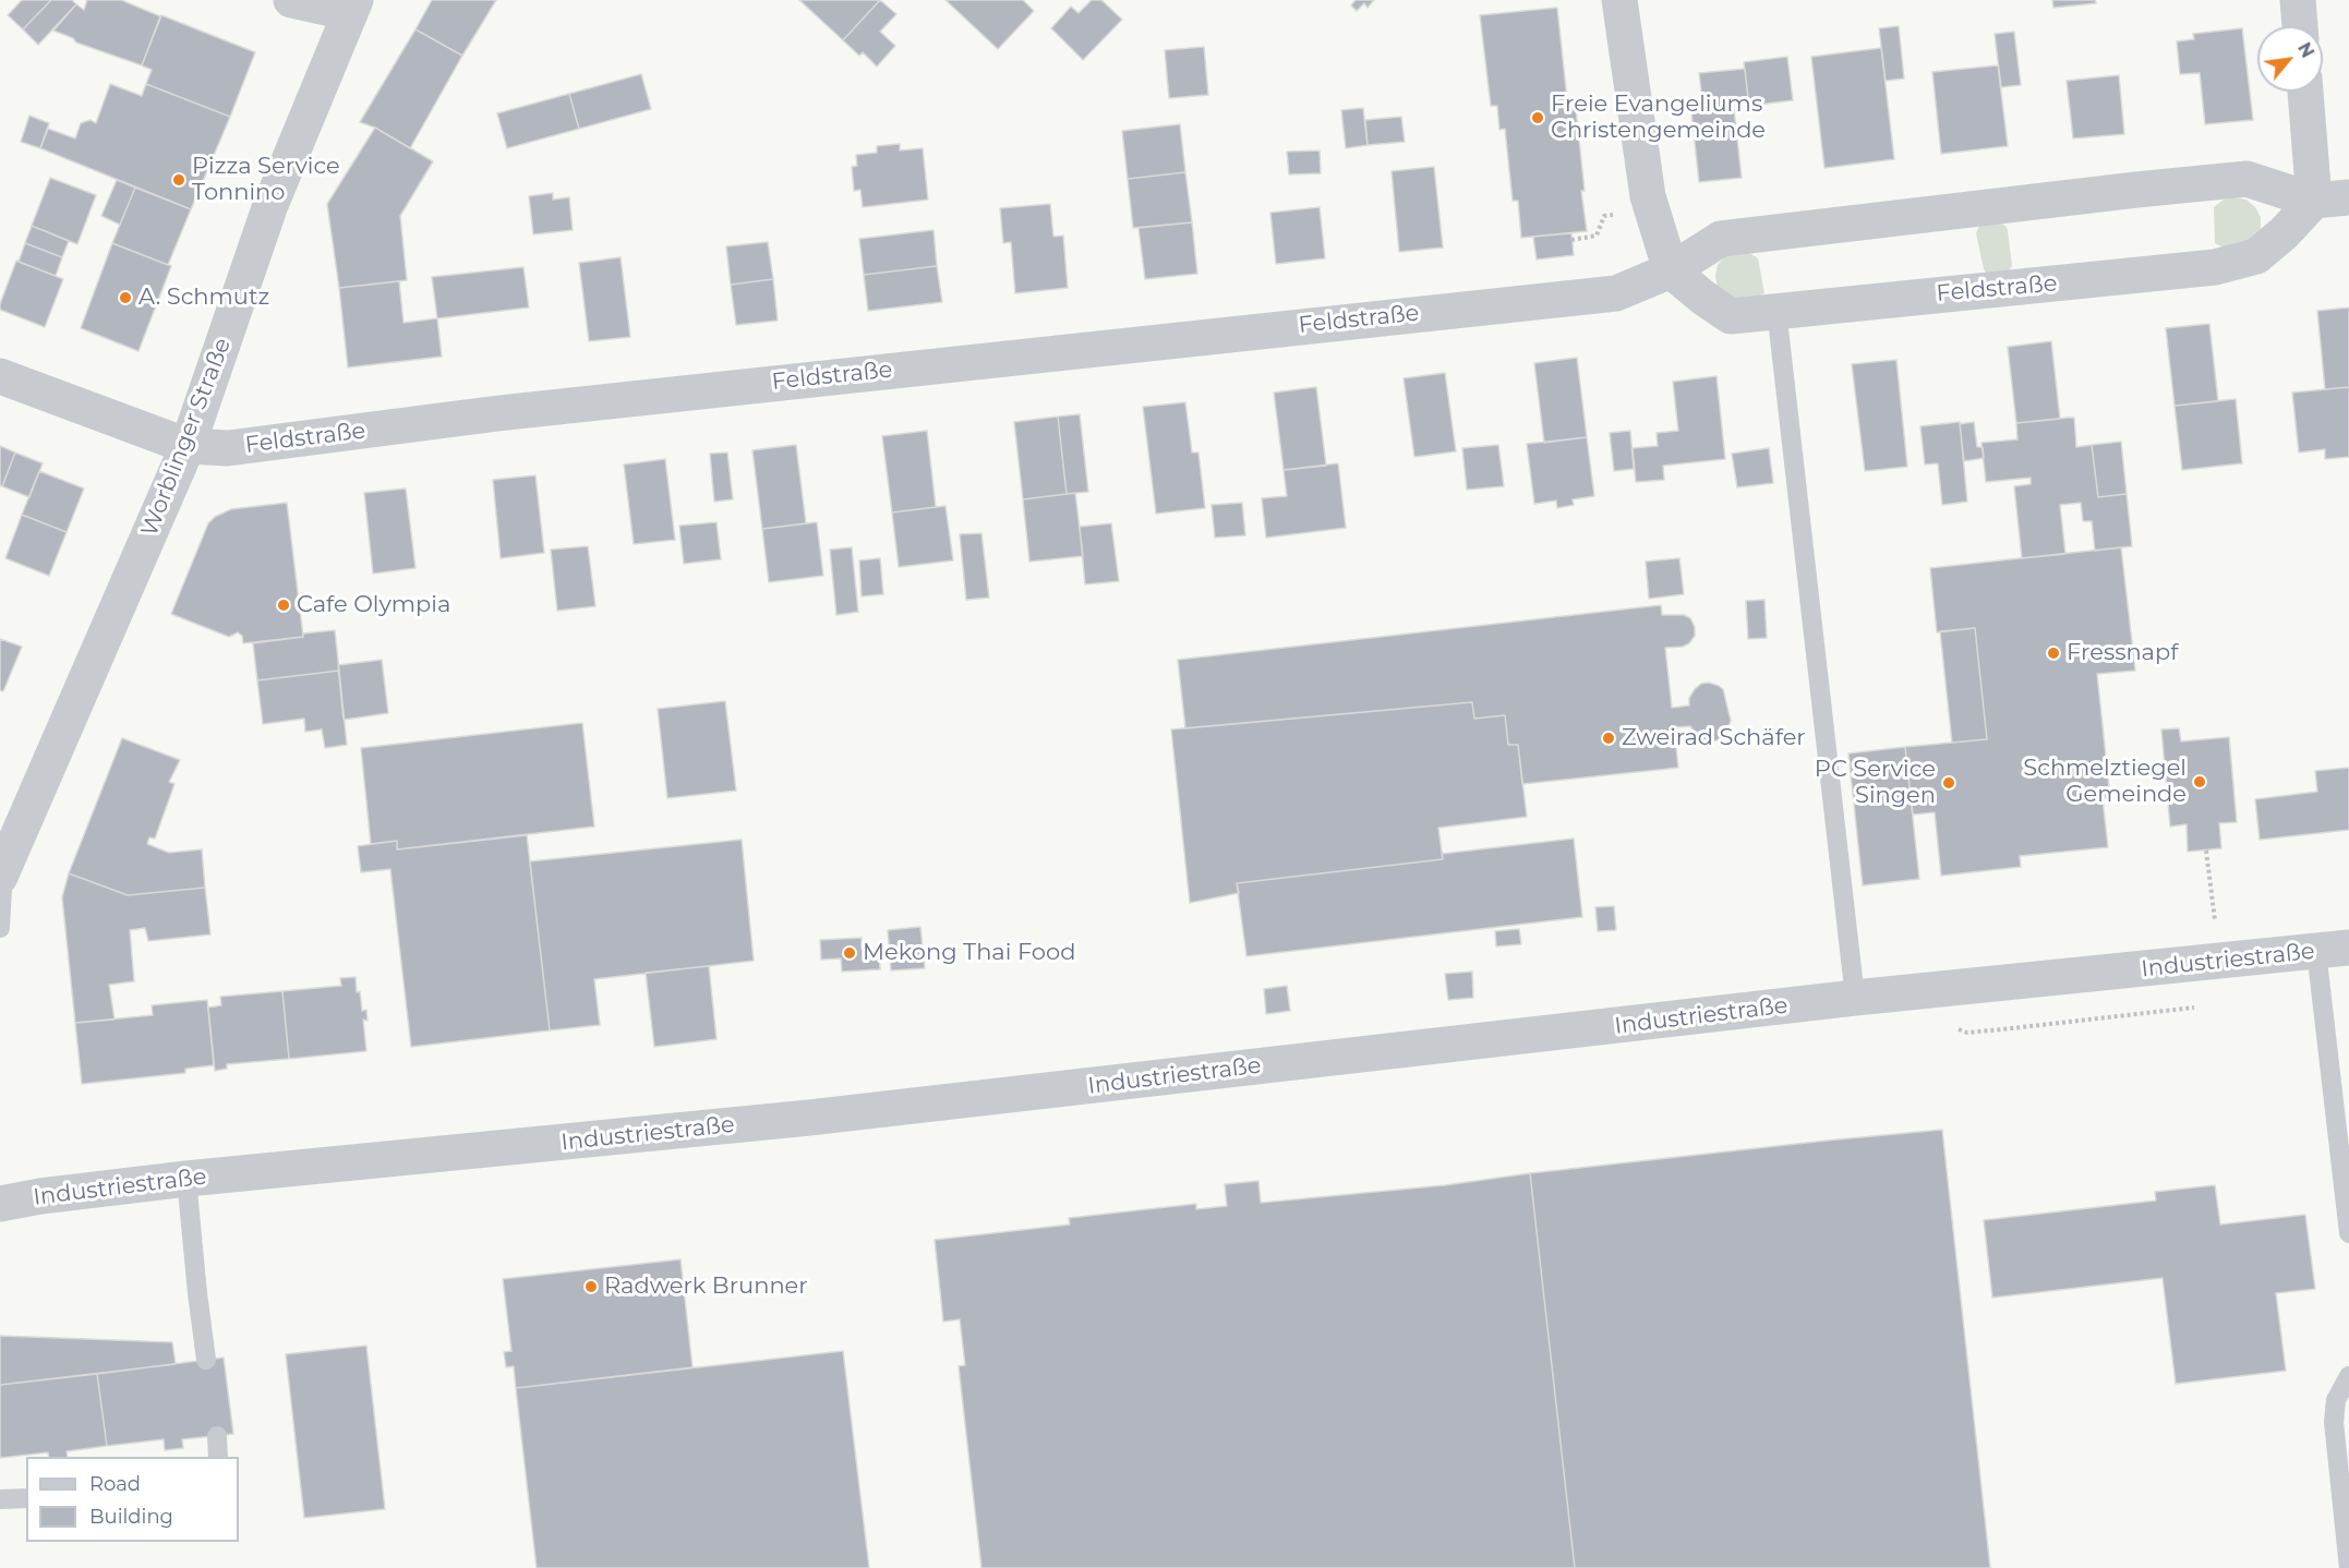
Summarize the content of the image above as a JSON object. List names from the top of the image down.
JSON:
{
  "streets": {
    "street": ["Feldstraße", "Worblinger Straße", "Industriestraße"]
  },
  "crossings": [
    ["Feldstraße", "Worblinger Straße"]
  ],
  "places": [
    "Freie Evangeliums Christengemeinde",
    "Pizza Service Tonnino",
    "A. Schmutz",
    "Cafe Olympia",
    "Fressnapf",
    "Zweirad Schäfer",
    "Schmelztiegel Gemeinde",
    "PC Service Singen",
    "Mekong Thai Food",
    "Radwerk Brunner"
  ],
  "legend": ["Road", "Building"],
  "north": "top right"
}
